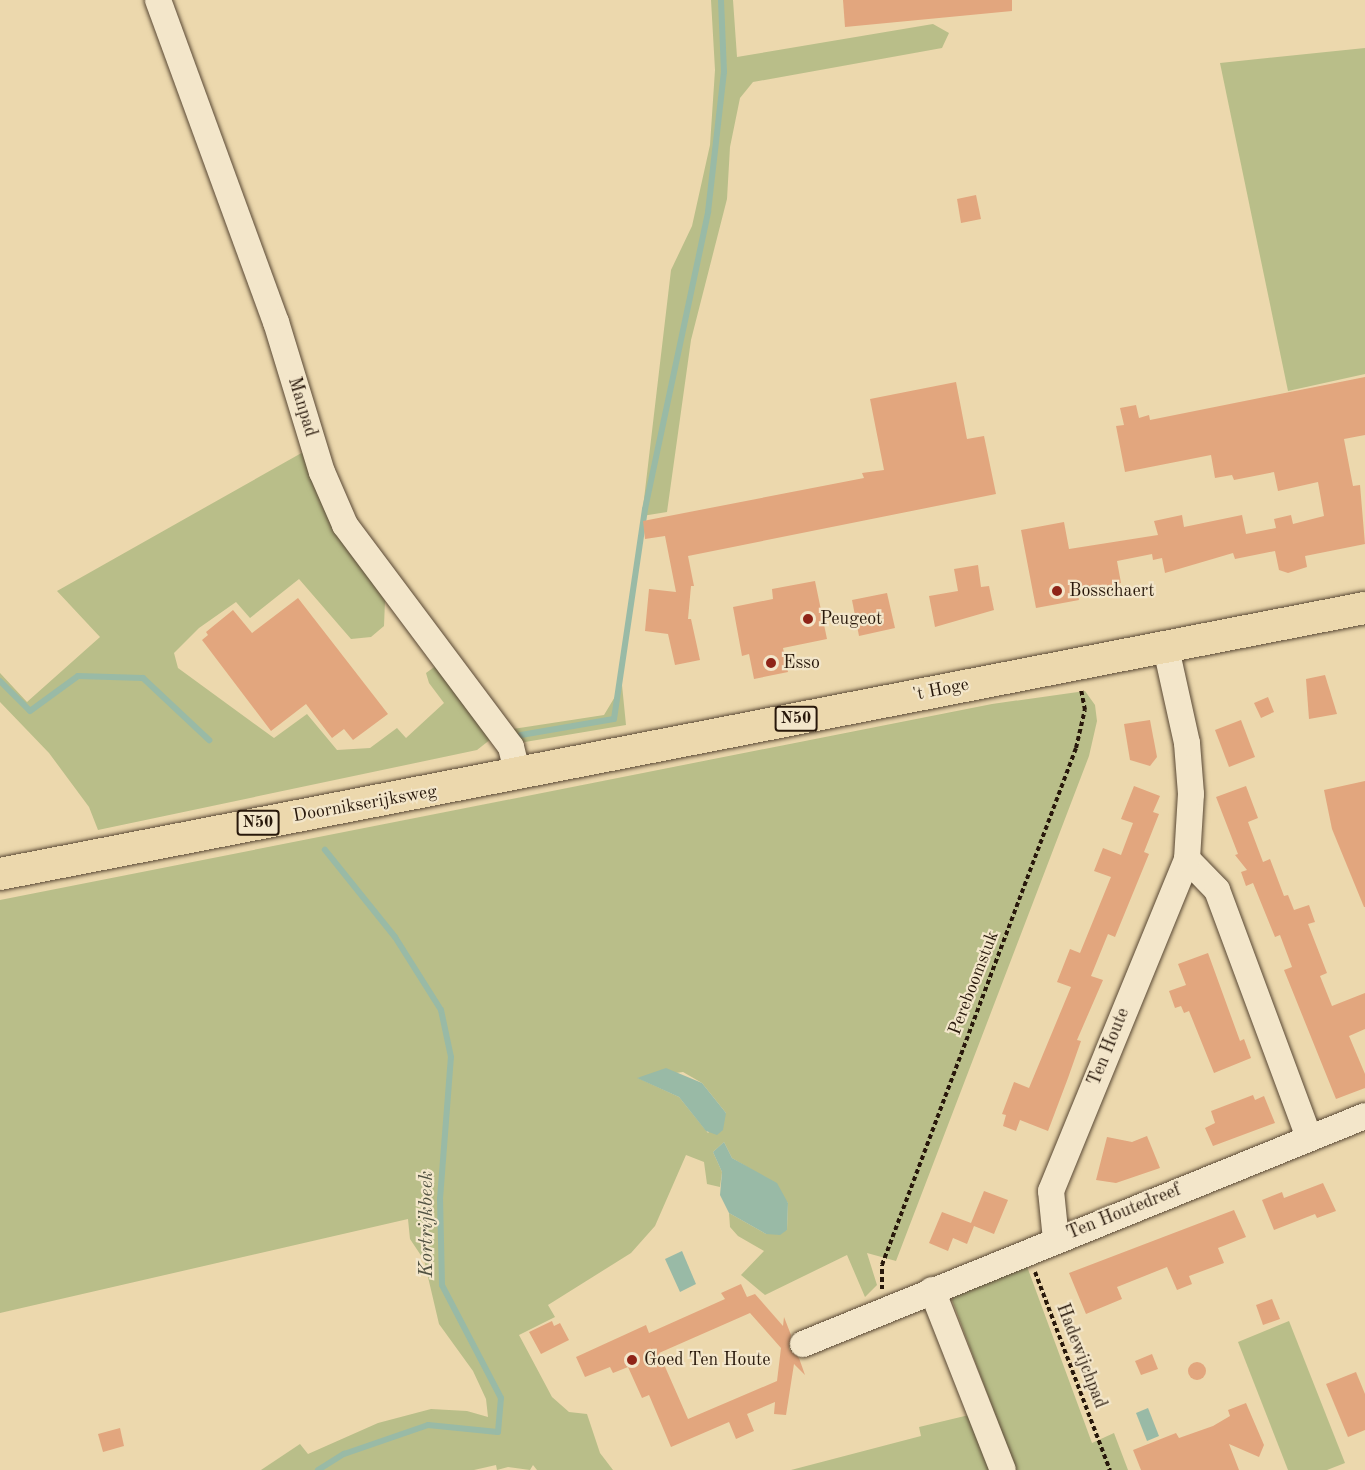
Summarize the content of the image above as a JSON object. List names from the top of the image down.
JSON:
{
  "streets": {
    "main road": ["'t Hoge", "N50", "Doornikserijksweg"],
    "street": ["Manpad", "Ten Houte", "Ten Houtedreef"],
    "path": ["Pereboomstuk", "Hadewijchpad"]
  },
  "crossings": [
    ["Manpad", "'t Hoge"],
    ["Manpad", "Doornikserijksweg"],
    ["'t Hoge", "Doornikserijksweg"],
    ["'t Hoge", "Pereboomstuk"],
    ["'t Hoge", "Ten Houte"],
    ["Pereboomstuk", "Ten Houtedreef"],
    ["Ten Houte", "Ten Houtedreef"],
    ["Ten Houtedreef", "Hadewijchpad"]
  ],
  "water": ["Kortrijkbeek"],
  "places": [
    "Bosschaert",
    "Peugeot",
    "Esso",
    "Goed Ten Houte"
  ]
}
